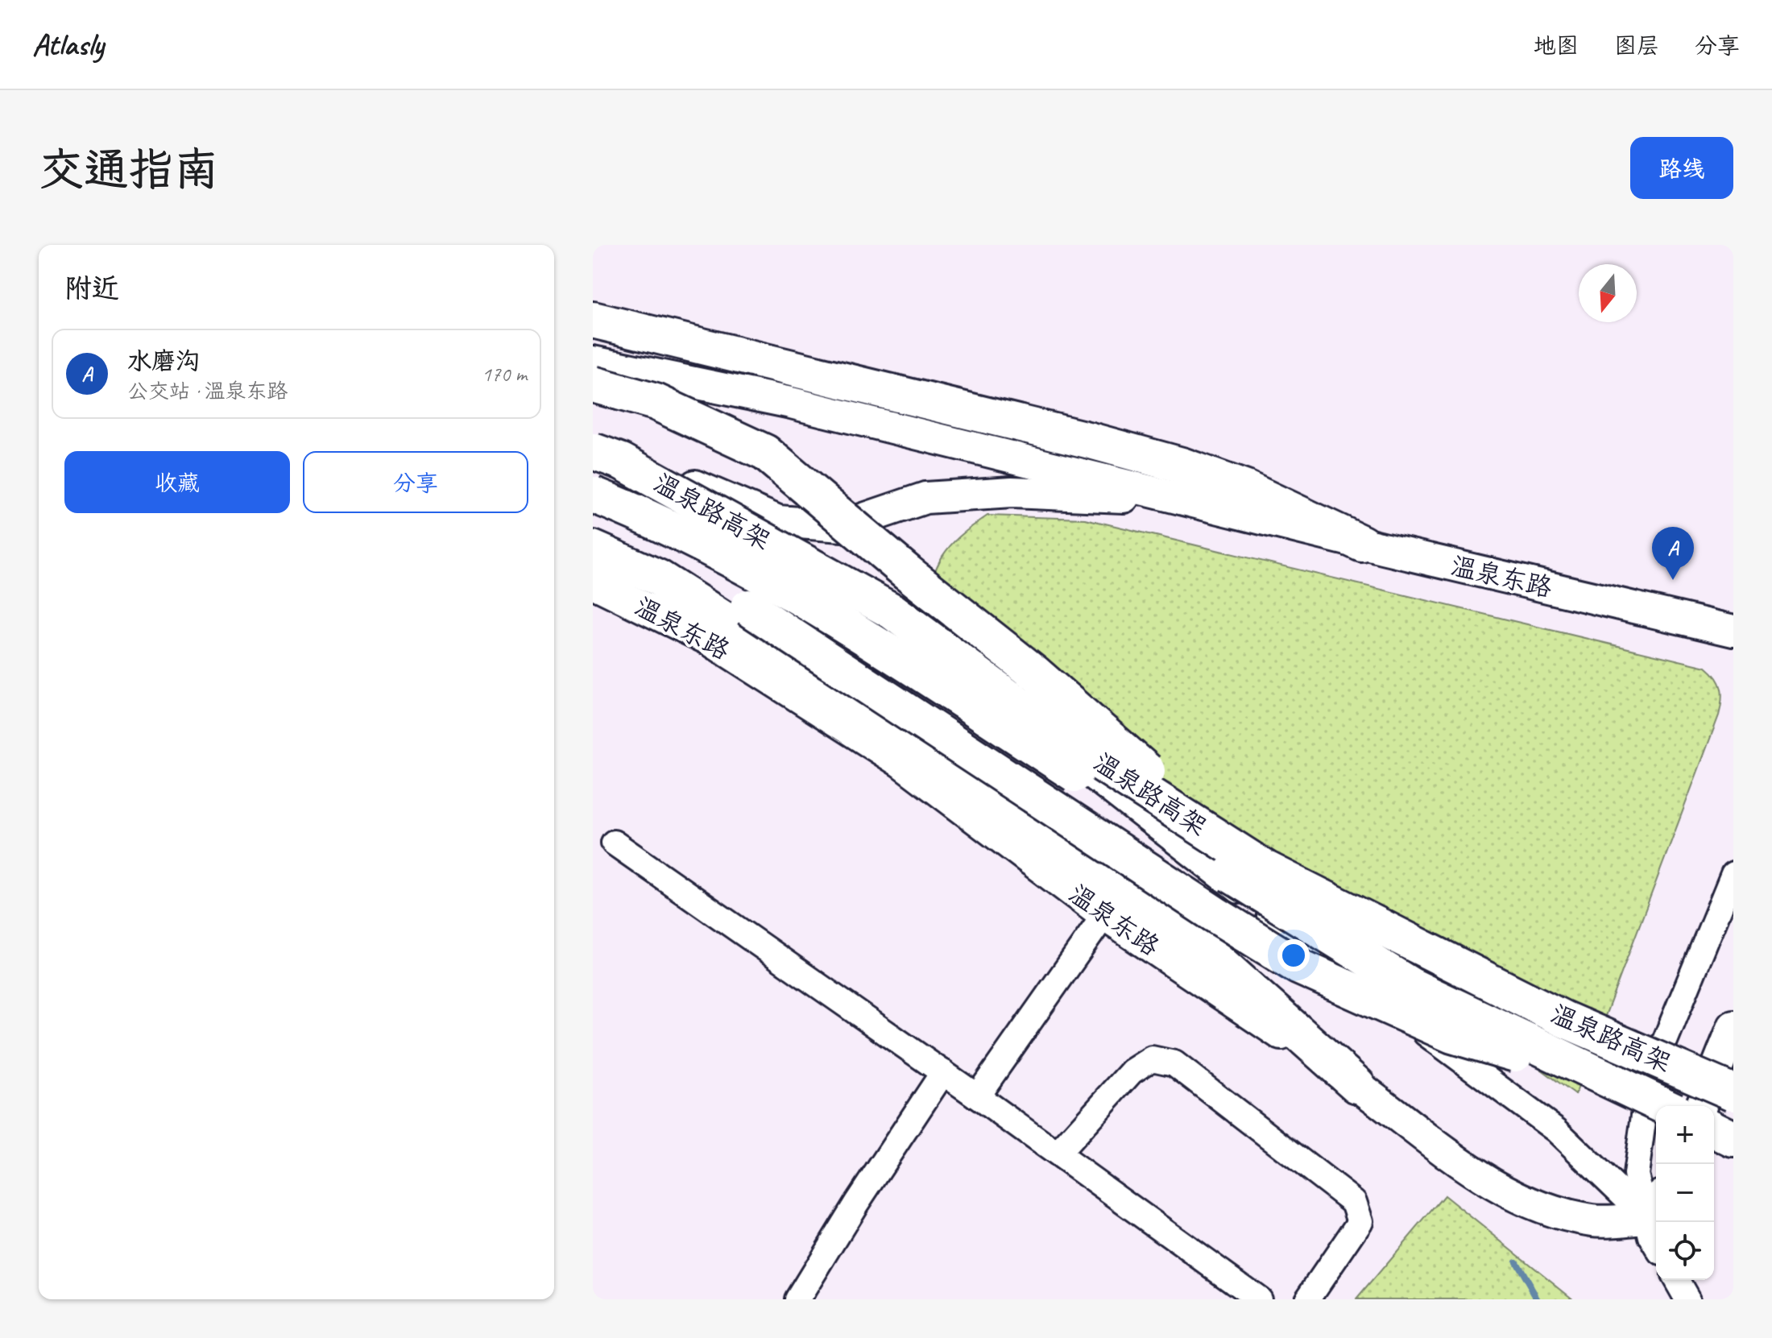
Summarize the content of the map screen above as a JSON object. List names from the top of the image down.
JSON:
{
  "streets": {
    "highway": ["温泉路高架"],
    "main road": ["温泉东路"]
  },
  "north": "bottom",
  "page": {
    "header": "Atlasly",
    "nav": ["地图", "图层", "分享"],
    "buttons": [
      "路线",
      ["收藏", "分享"]
    ],
    "title": "交通指南",
    "heading": "附近",
    "list": [
      {
        "mark": "A",
        "name": "水磨沟",
        "note": "公交站 · 温泉东路",
        "value": "170 m"
      }
    ],
    "pins": "A",
    "map_buttons": ["+", "−"]
  }
}
